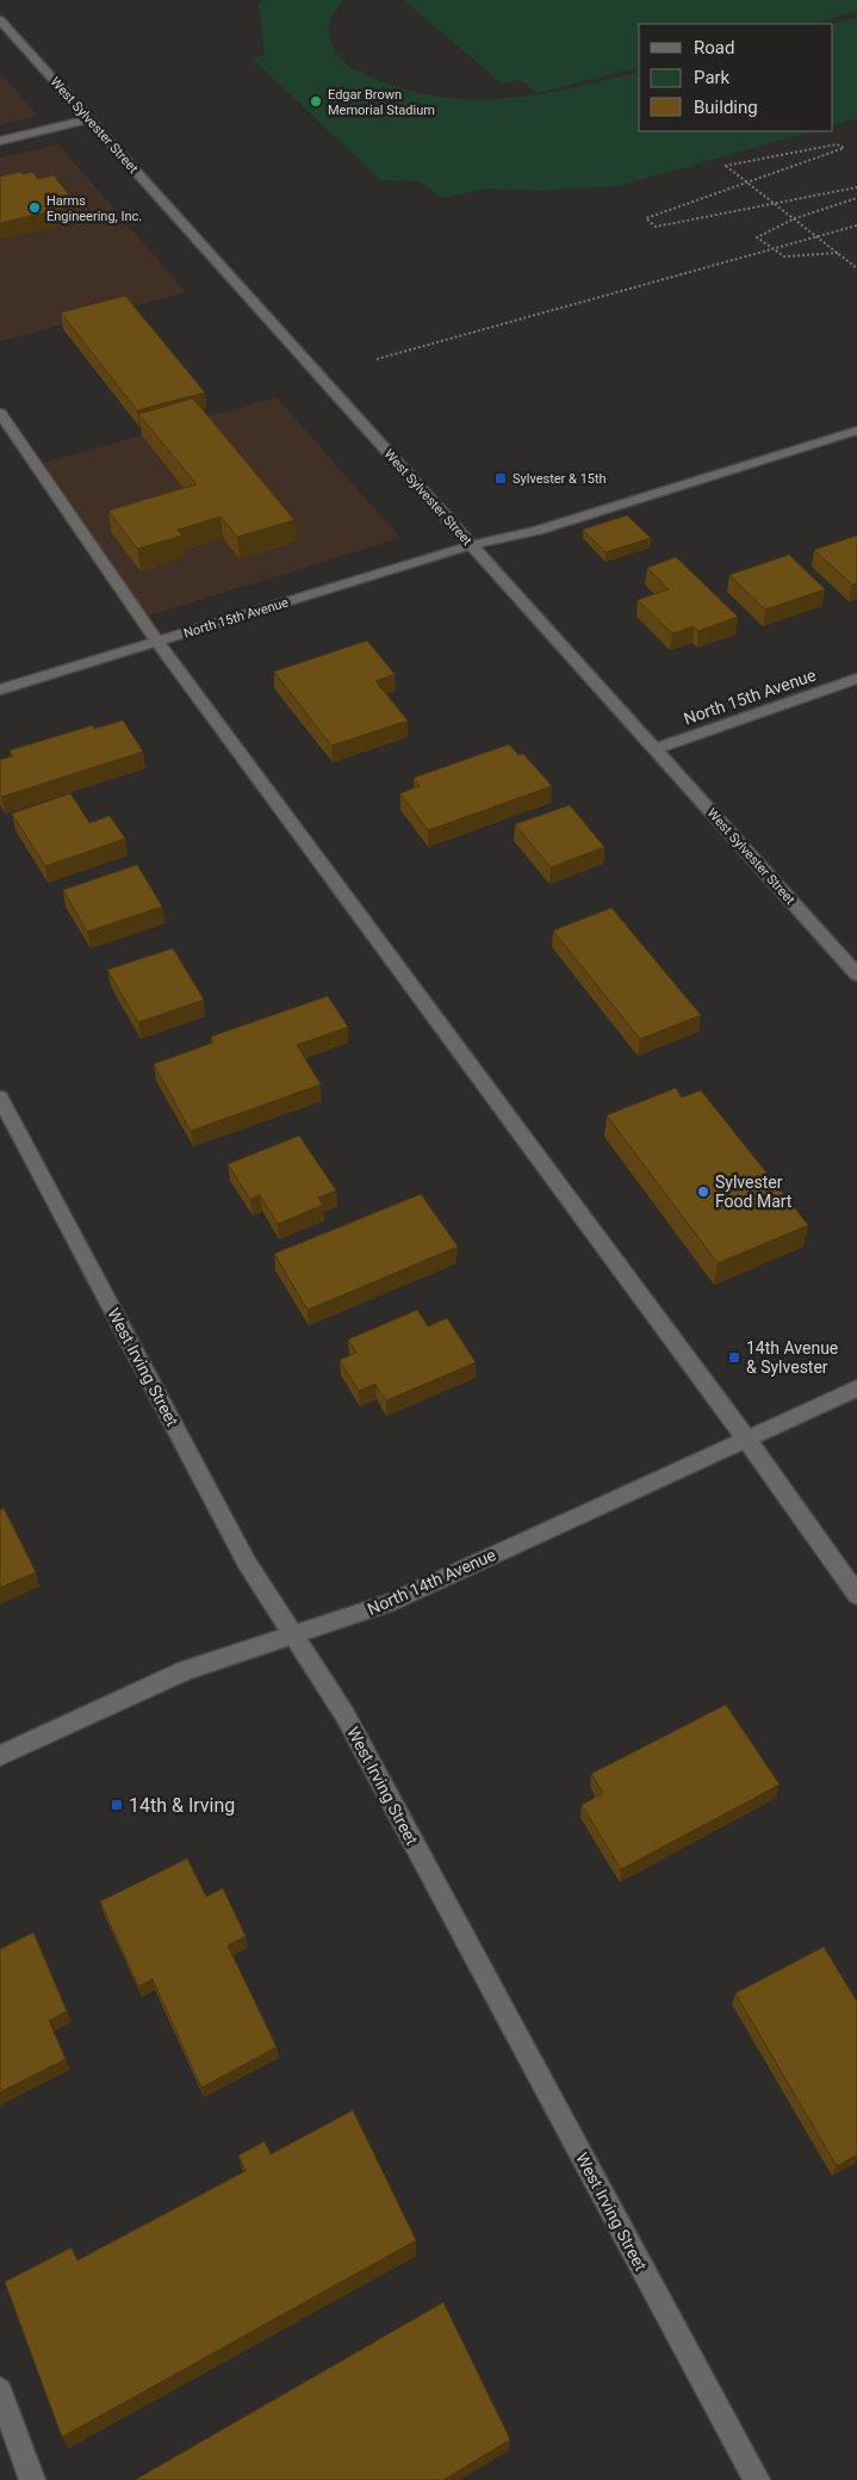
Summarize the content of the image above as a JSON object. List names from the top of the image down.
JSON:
{
  "streets": {
    "street": [
      "West Sylvester Street",
      "North 15th Avenue",
      "West Irving Street",
      "North 14th Avenue"
    ]
  },
  "crossings": [
    ["West Sylvester Street", "North 15th Avenue"],
    ["West Irving Street", "North 14th Avenue"]
  ],
  "places": {
    "other": ["Edgar Brown Memorial Stadium", "Harms Engineering, Inc.", "Sylvester Food Mart"],
    "transit": ["Sylvester & 15th", "14th Avenue & Sylvester", "14th & Irving"]
  },
  "legend": ["Road", "Park", "Building"]
}
